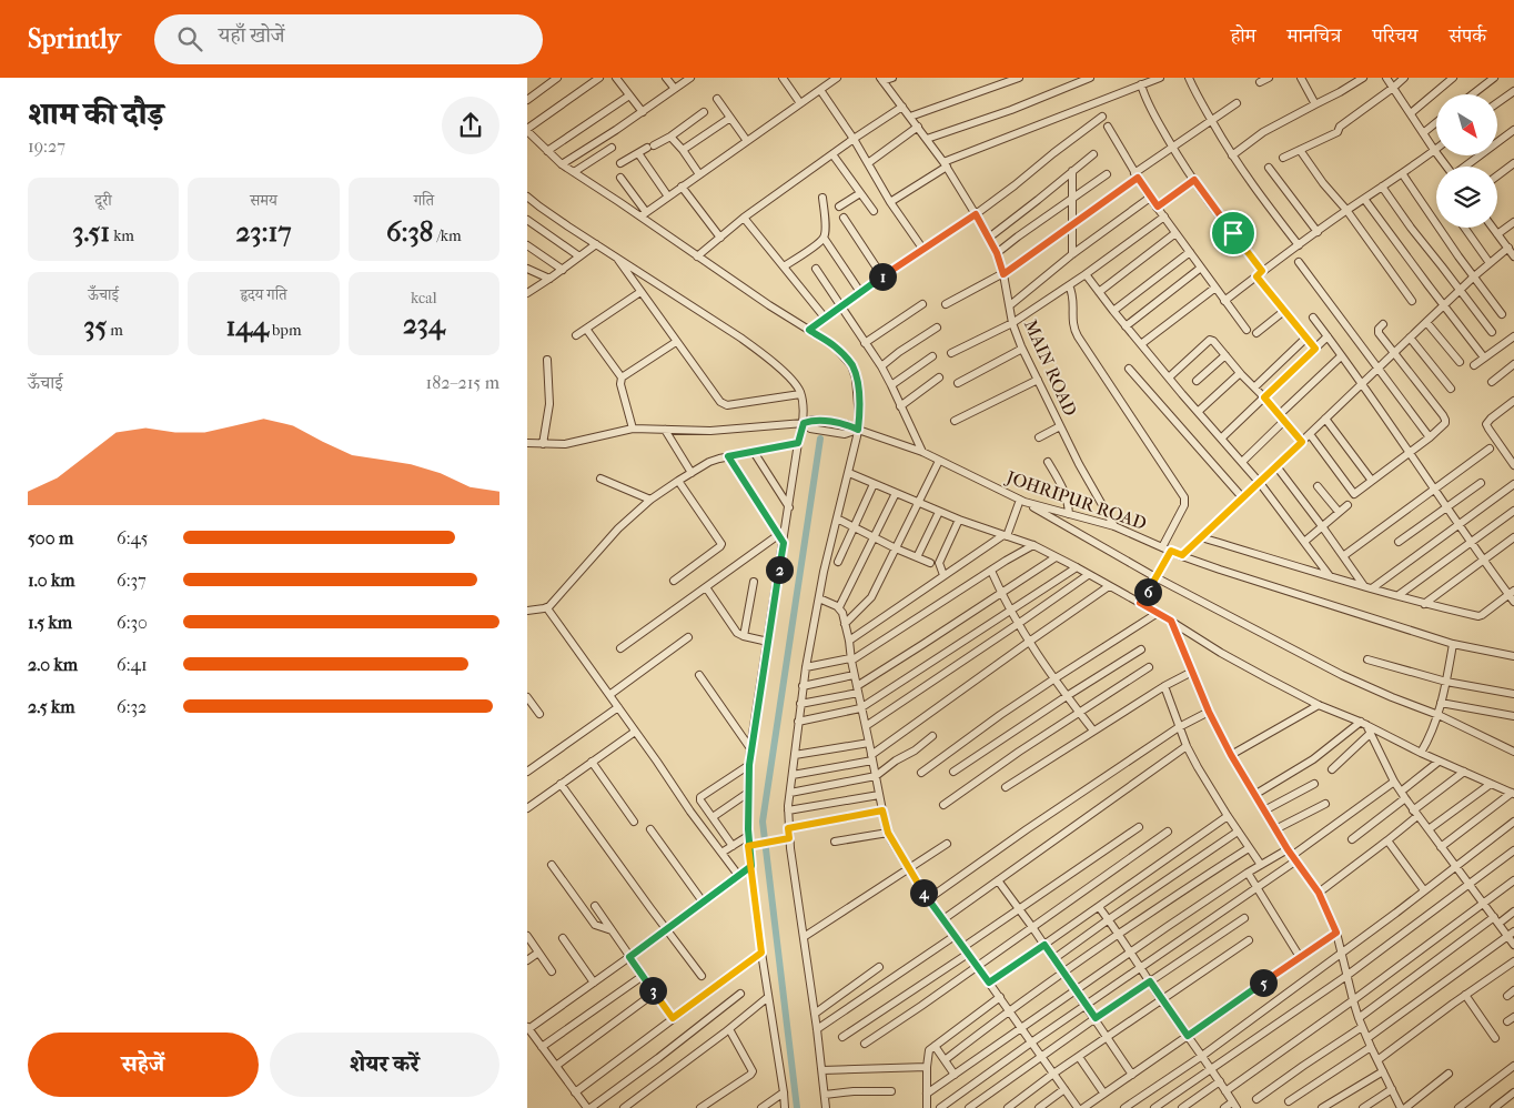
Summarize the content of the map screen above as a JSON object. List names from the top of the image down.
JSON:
{
  "streets": {
    "street": ["MAIN ROAD", "JOHRIPUR ROAD"]
  },
  "crossings": [
    ["MAIN ROAD", "JOHRIPUR ROAD"]
  ],
  "north": "bottom right",
  "page": {
    "header": "Sprintly",
    "search": "यहाँ खोजें",
    "nav": [
      "होम",
      "मानचित्र",
      "परिचय",
      "संपर्क"
    ],
    "heading": ["शाम की दौड़", "19:27"],
    "stats": [
      ["दूरी", "3.51 km"],
      ["समय", "23:17"],
      ["गति", "6:38 /km"],
      ["ऊँचाई", "35 m"],
      ["हृदय गति", "144 bpm"],
      ["kcal", "234"]
    ],
    "pins": [
      "1",
      "2",
      "6",
      "4",
      "5",
      "3"
    ],
    "chart": ["ऊँचाई", "182–215 m"],
    "list": [
      {
        "name": "500 m",
        "note": "6:45"
      },
      {
        "name": "1.0 km",
        "note": "6:37"
      },
      {
        "name": "1.5 km",
        "note": "6:30"
      },
      {
        "name": "2.0 km",
        "note": "6:41"
      },
      {
        "name": "2.5 km",
        "note": "6:32"
      }
    ],
    "buttons": ["सहेजें", "शेयर करें"]
  }
}
